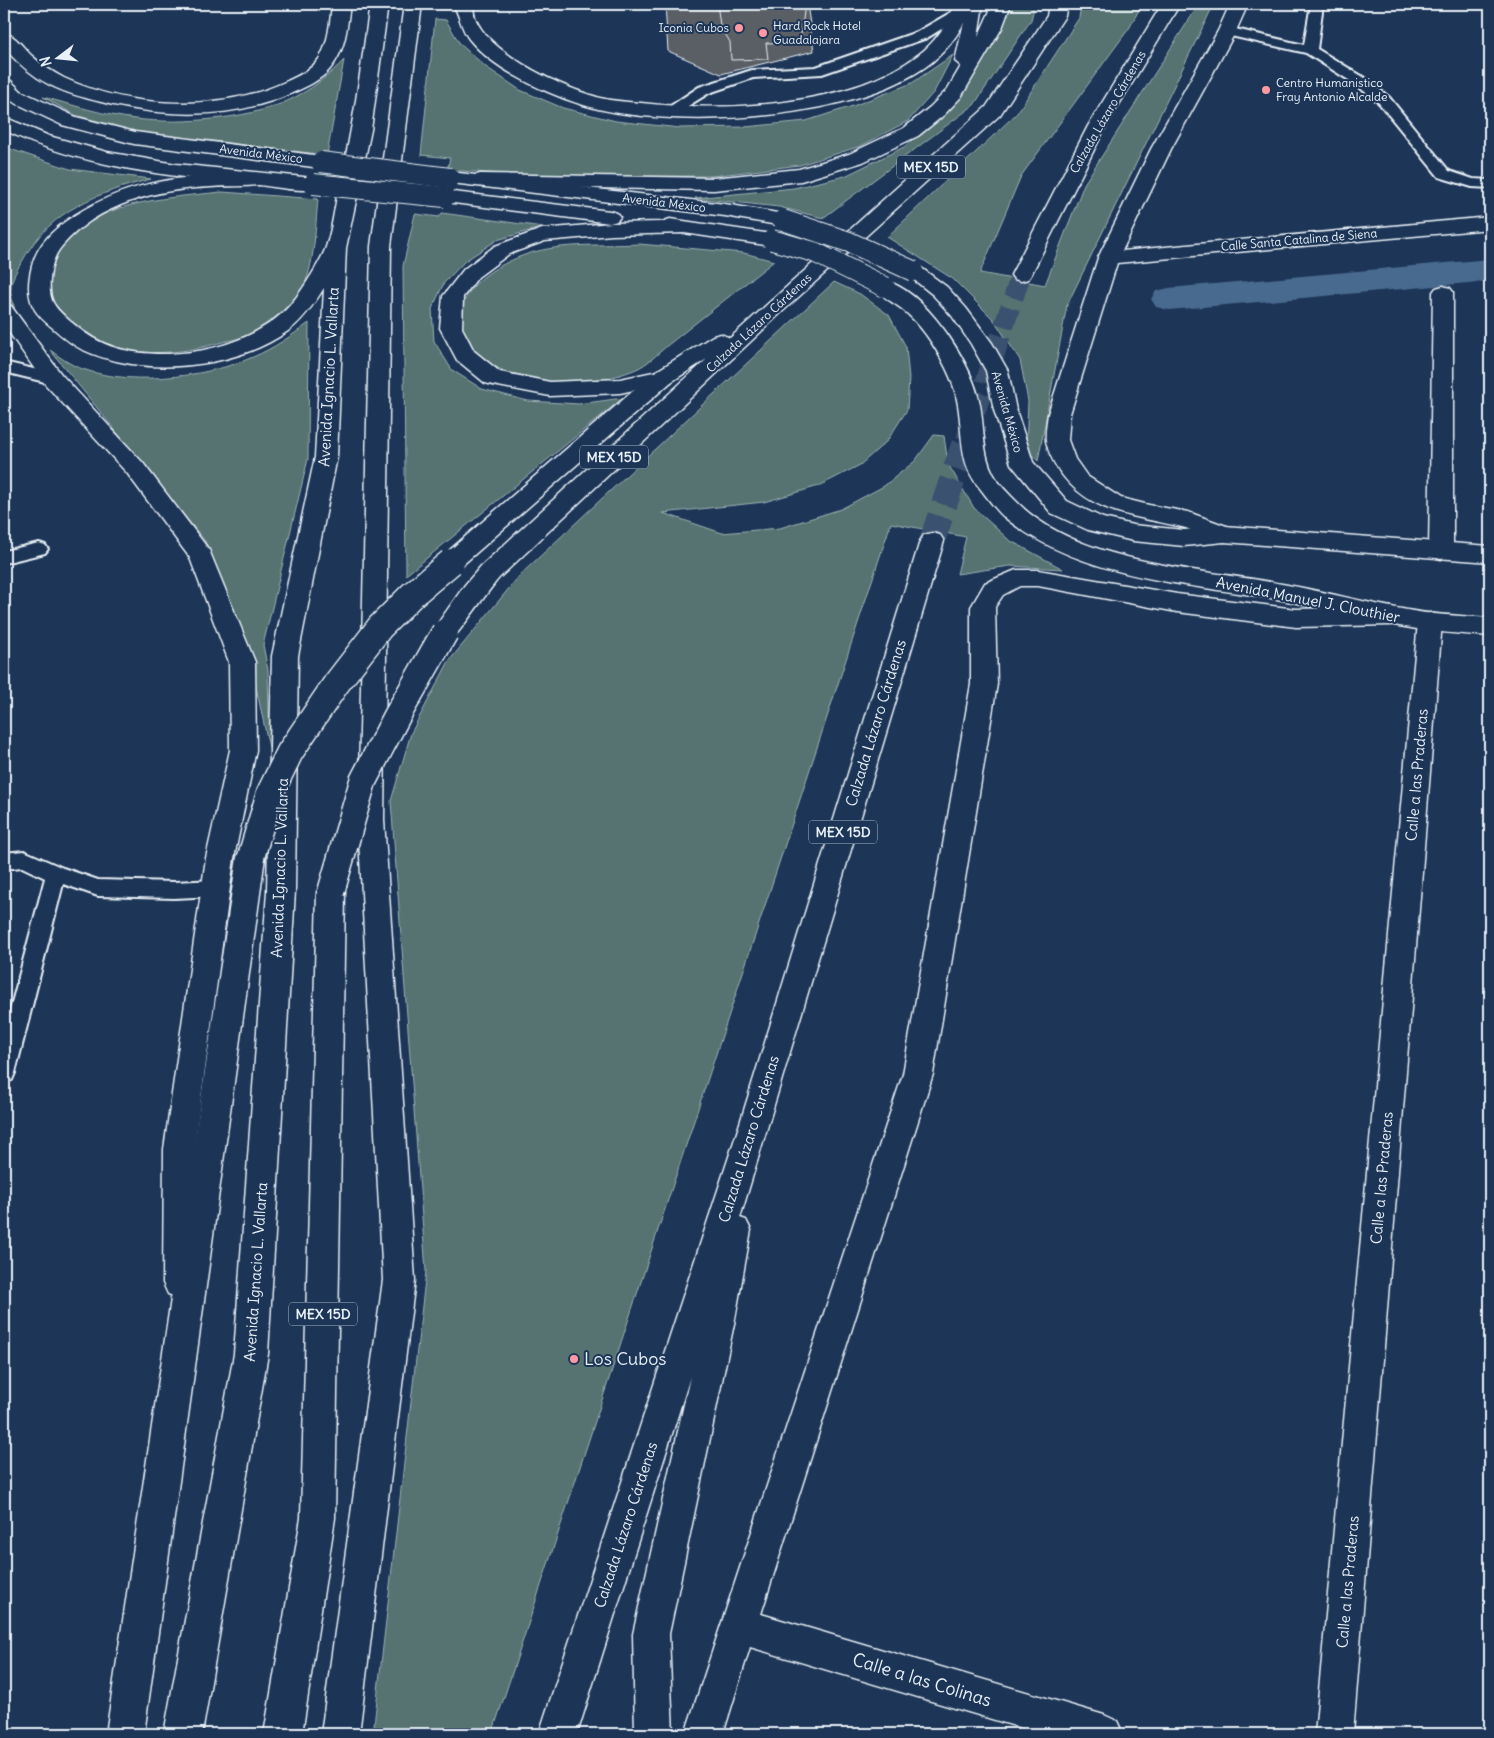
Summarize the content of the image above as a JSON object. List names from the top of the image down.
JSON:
{
  "streets": {
    "main road": [
      "Calzada Lázaro Cárdenas",
      "Avenida México",
      "MEX 15D",
      "Calle Santa Catalina de Siena",
      "Avenida Ignacio L. Vallarta",
      "Avenida Manuel J. Clouthier",
      "Calle a las Praderas",
      "Calle a las Colinas"
    ]
  },
  "crossings": [
    ["Avenida México", "Avenida Manuel J. Clouthier"],
    ["Avenida Manuel J. Clouthier", "Calle a las Praderas"]
  ],
  "places": [
    "Iconia Cubos",
    "Hard Rock Hotel Guadalajara",
    "Centro Humanistico Fray Antonio Alcalde",
    "Los Cubos"
  ],
  "north": "left"
}
